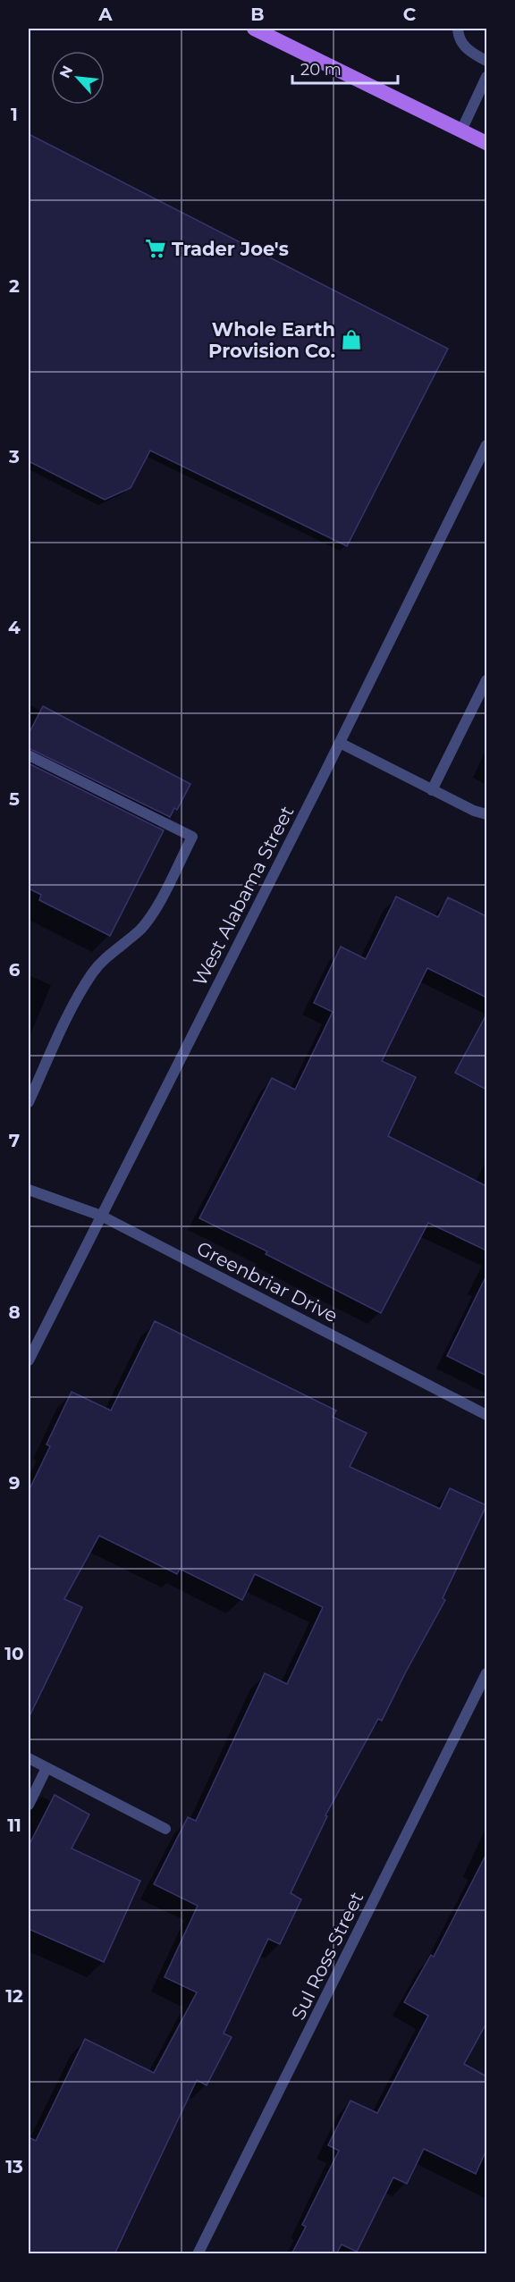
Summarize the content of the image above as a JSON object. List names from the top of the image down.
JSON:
{
  "streets": {
    "street": ["West Alabama Street", "Greenbriar Drive", "Sul Ross Street"]
  },
  "crossings": [
    ["West Alabama Street", "Greenbriar Drive"]
  ],
  "places": {
    "supermarket": ["Trader Joe's"],
    "shop": ["Whole Earth Provision Co."]
  },
  "scale_bar": "20 m",
  "north": "top left",
  "grid": {
    "columns": ["A", "B", "C"],
    "rows": [
      "1",
      "2",
      "3",
      "4",
      "5",
      "6",
      "7",
      "8",
      "9",
      "10",
      "11",
      "12",
      "13"
    ]
  }
}
